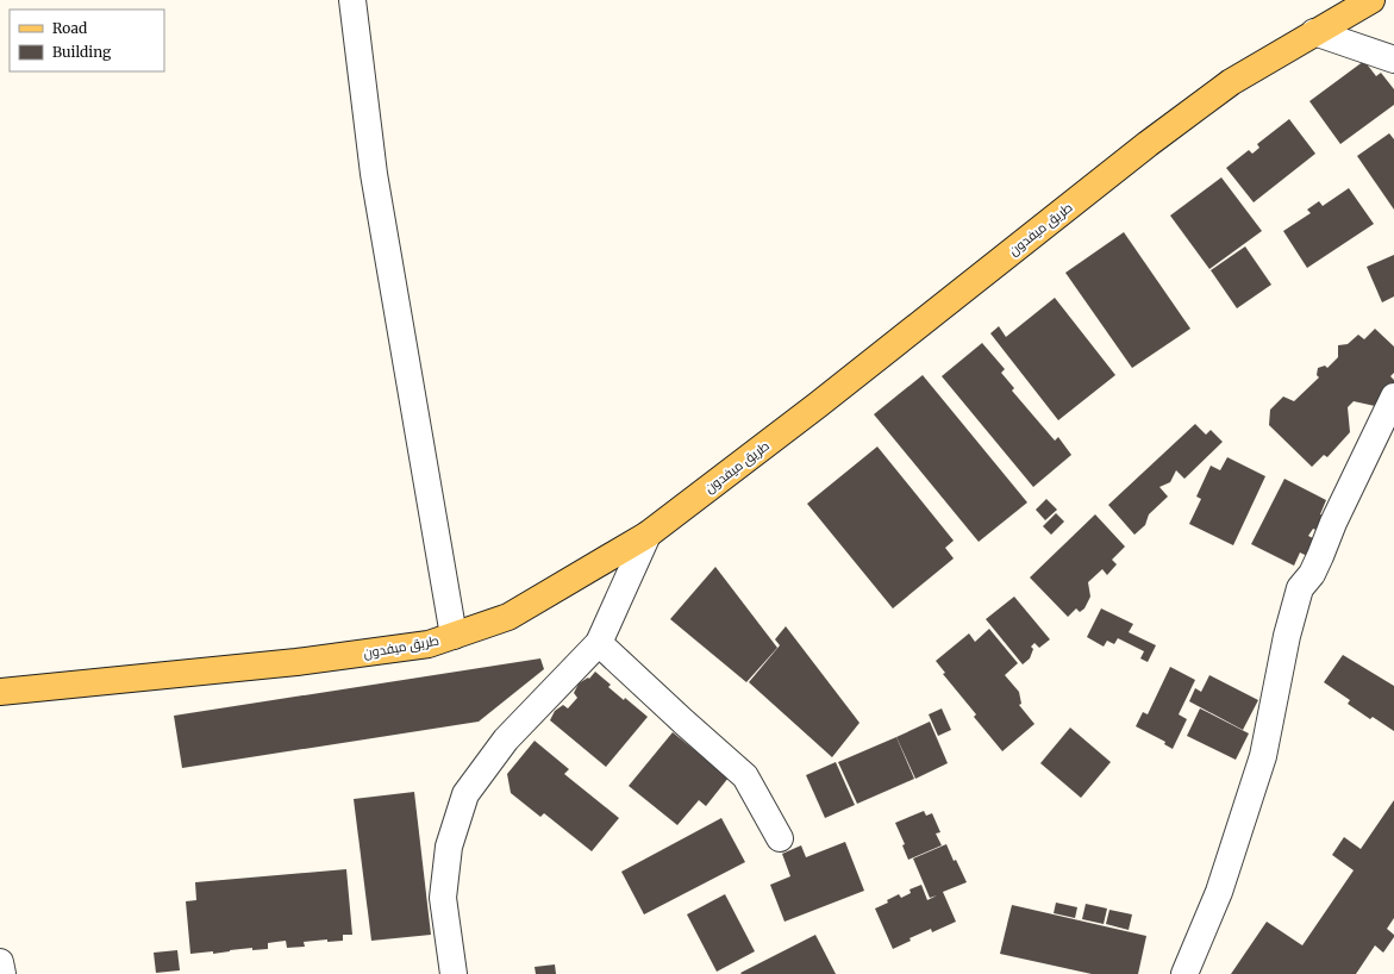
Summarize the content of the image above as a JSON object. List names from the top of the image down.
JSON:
{
  "streets": {
    "main road": ["طريق ميفدون"]
  },
  "legend": ["Road", "Building"]
}
